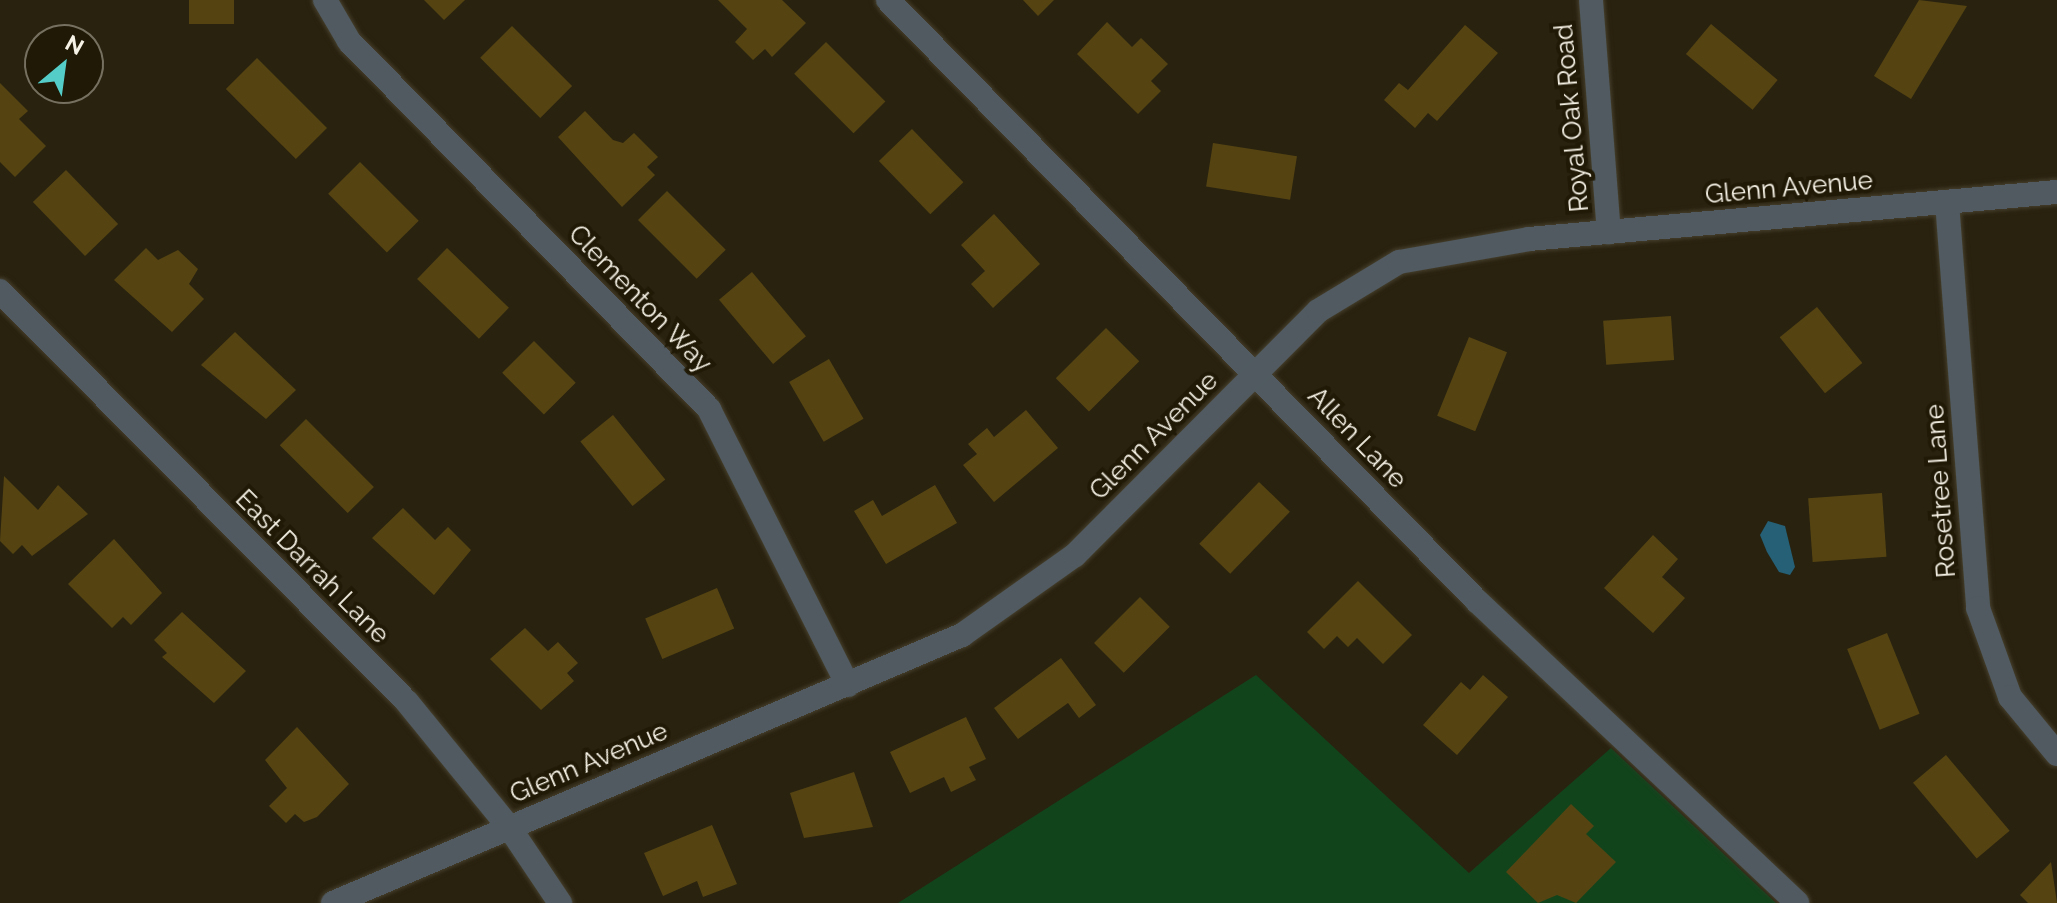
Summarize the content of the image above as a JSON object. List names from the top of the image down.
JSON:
{
  "streets": {
    "street": [
      "Royal Oak Road",
      "Glenn Avenue",
      "Clementon Way",
      "Allen Lane",
      "Rosetree Lane",
      "East Darrah Lane"
    ]
  },
  "crossings": [
    ["Royal Oak Road", "Glenn Avenue"],
    ["Glenn Avenue", "Clementon Way"],
    ["Glenn Avenue", "Allen Lane"],
    ["Glenn Avenue", "Rosetree Lane"],
    ["Glenn Avenue", "East Darrah Lane"]
  ],
  "north": "top right"
}
